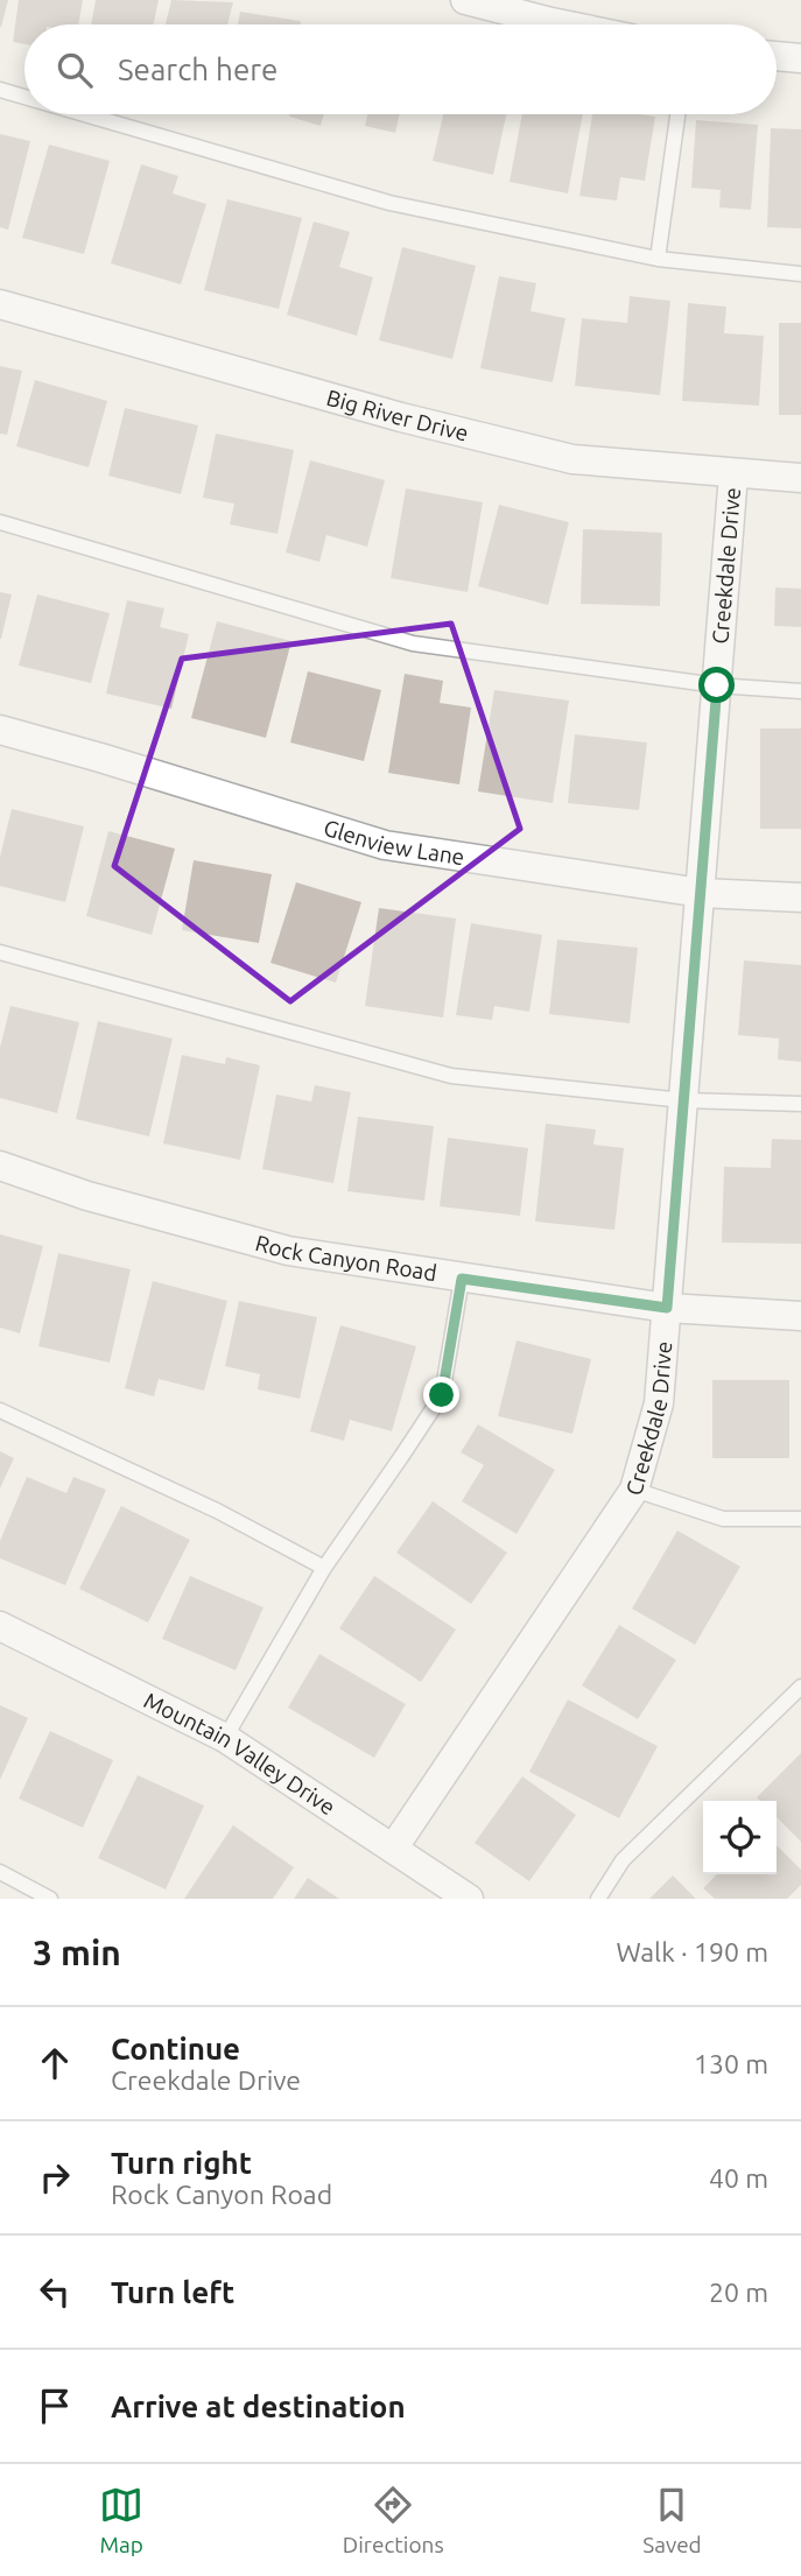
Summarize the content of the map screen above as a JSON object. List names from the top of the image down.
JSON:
{
  "streets": {
    "street": [
      "Big River Drive",
      "Creekdale Drive",
      "Glenview Lane",
      "Rock Canyon Road",
      "Mountain Valley Drive"
    ]
  },
  "crossings": [
    ["Big River Drive", "Creekdale Drive"],
    ["Creekdale Drive", "Glenview Lane"],
    ["Creekdale Drive", "Rock Canyon Road"],
    ["Creekdale Drive", "Mountain Valley Drive"]
  ],
  "page": {
    "search": "Search here",
    "heading": ["3 min", "Walk · 190 m"],
    "list": [
      ["Continue", "Creekdale Drive", "130 m"],
      ["Turn right", "Rock Canyon Road", "40 m"],
      ["Turn left", "20 m"],
      "Arrive at destination"
    ],
    "nav": ["Map", "Directions", "Saved"]
  }
}
